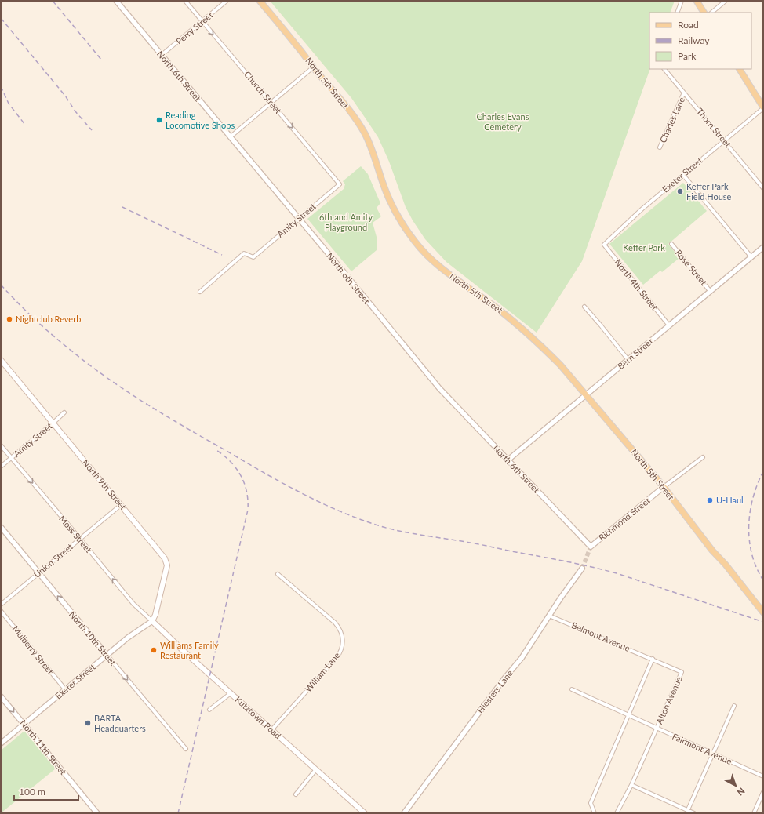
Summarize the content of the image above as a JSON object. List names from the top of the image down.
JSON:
{
  "streets": {
    "main road": ["North 5th Street", "North 9th Street", "Kutztown Road"],
    "street": [
      "Perry Street",
      "North 6th Street",
      "Church Street",
      "Charles Lane",
      "Thorn Street",
      "Exeter Street",
      "Amity Street",
      "Rose Street",
      "North 4th Street",
      "Bern Street",
      "Richmond Street",
      "Moss Street",
      "Union Street",
      "Belmont Avenue",
      "North 10th Street",
      "Mulberry Street",
      "William Lane",
      "Hiesters Lane",
      "Alton Avenue",
      "North 11th Street",
      "Fairmont Avenue"
    ]
  },
  "crossings": [
    ["Perry Street", "North 6th Street"],
    ["Perry Street", "Church Street"],
    ["North 6th Street", "Amity Street"],
    ["North 6th Street", "Bern Street"],
    ["North 6th Street", "Richmond Street"],
    ["North 5th Street", "Bern Street"],
    ["North 5th Street", "Richmond Street"],
    ["Church Street", "Amity Street"],
    ["Charles Lane", "Thorn Street"],
    ["Thorn Street", "Exeter Street"],
    ["Exeter Street", "North 4th Street"],
    ["Exeter Street", "North 9th Street"],
    ["Exeter Street", "Moss Street"],
    ["Exeter Street", "North 10th Street"],
    ["Exeter Street", "Mulberry Street"],
    ["Exeter Street", "Kutztown Road"],
    ["Exeter Street", "North 11th Street"],
    ["Amity Street", "North 9th Street"],
    ["Amity Street", "Moss Street"],
    ["Rose Street", "Bern Street"],
    ["North 4th Street", "Bern Street"],
    ["North 9th Street", "Moss Street"],
    ["North 9th Street", "Union Street"],
    ["North 9th Street", "Kutztown Road"],
    ["Moss Street", "Union Street"],
    ["Moss Street", "Kutztown Road"],
    ["Union Street", "North 10th Street"],
    ["Belmont Avenue", "Hiesters Lane"],
    ["Belmont Avenue", "Alton Avenue"],
    ["William Lane", "Kutztown Road"],
    ["Alton Avenue", "Fairmont Avenue"]
  ],
  "one_way": ["Church Street"],
  "parks": ["Charles Evans Cemetery", "6th and Amity Playground", "Keffer Park"],
  "places": [
    "Reading Locomotive Shops",
    "Keffer Park Field House",
    "Nightclub Reverb",
    "U-Haul",
    "Williams Family Restaurant",
    "BARTA Headquarters"
  ],
  "legend": ["Road", "Railway", "Park"],
  "scale_bar": "100 m",
  "north": "bottom right"
}
